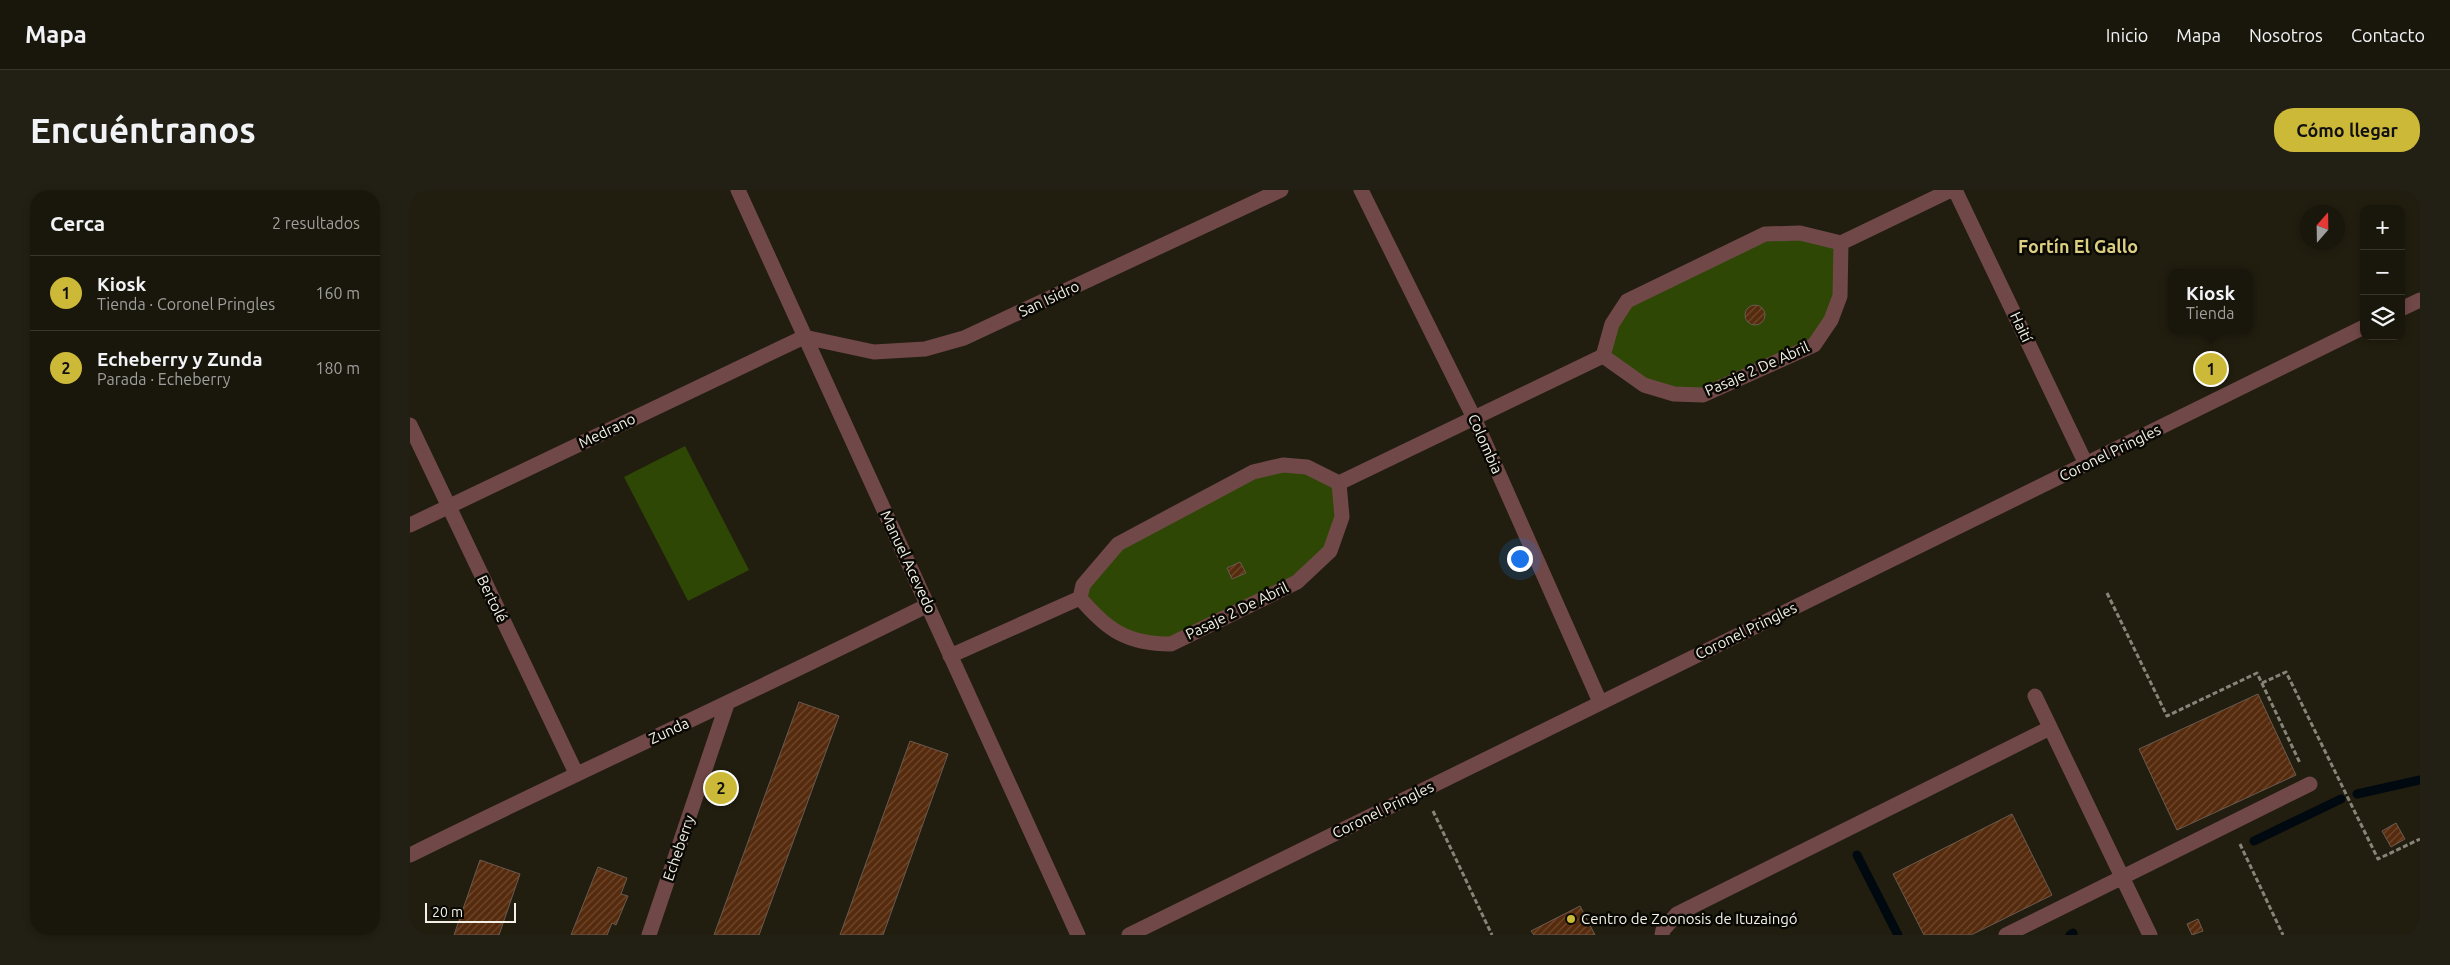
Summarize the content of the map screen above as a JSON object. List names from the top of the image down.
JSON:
{
  "streets": {
    "street": [
      "San Isidro",
      "Haití",
      "Pasaje 2 De Abril",
      "Medrano",
      "Colombia",
      "Coronel Pringles",
      "Manuel Acevedo",
      "Bertolé",
      "Zunda",
      "Echeberry"
    ]
  },
  "crossings": [
    ["San Isidro", "Medrano"],
    ["San Isidro", "Manuel Acevedo"],
    ["Haití", "Coronel Pringles"],
    ["Medrano", "Manuel Acevedo"],
    ["Medrano", "Bertolé"],
    ["Colombia", "Coronel Pringles"],
    ["Manuel Acevedo", "Zunda"],
    ["Bertolé", "Zunda"],
    ["Zunda", "Echeberry"]
  ],
  "districts": ["Fortín El Gallo"],
  "places": ["Centro de Zoonosis de Ituzaingó"],
  "scale_bar": "20 m",
  "north": "top",
  "page": {
    "header": "Mapa",
    "nav": [
      "Inicio",
      "Mapa",
      "Nosotros",
      "Contacto"
    ],
    "buttons": "Cómo llegar",
    "title": "Encuéntranos",
    "heading": ["Cerca", "2 resultados"],
    "map_buttons": ["+", "−"],
    "list": [
      {
        "mark": "1",
        "name": "Kiosk",
        "note": "Tienda · Coronel Pringles",
        "value": "160 m"
      },
      {
        "mark": "2",
        "name": "Echeberry y Zunda",
        "note": "Parada · Echeberry",
        "value": "180 m"
      }
    ],
    "popup": ["Kiosk", "Tienda"],
    "pins": ["1", "2"],
    "scale": "20 m"
  }
}
